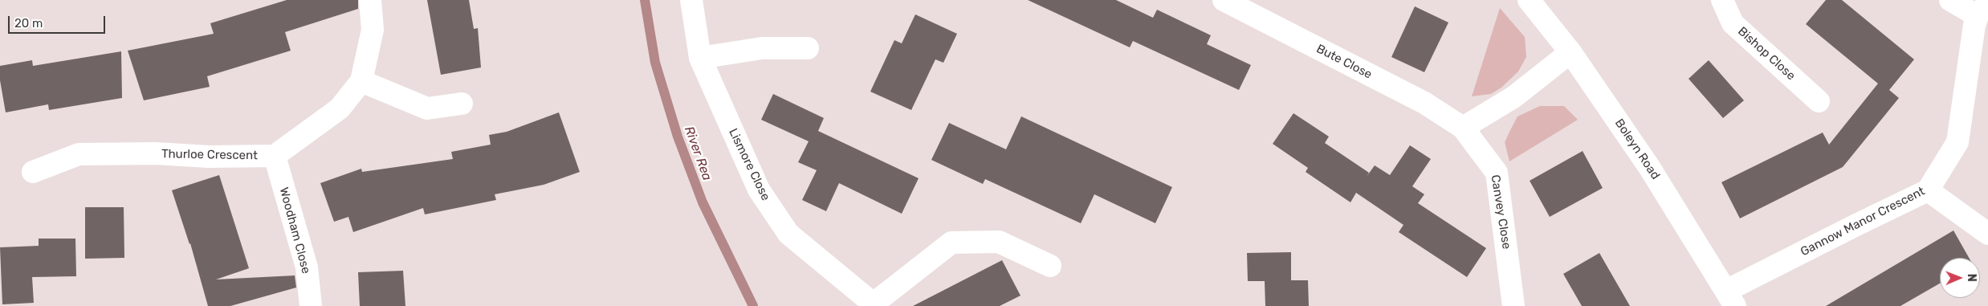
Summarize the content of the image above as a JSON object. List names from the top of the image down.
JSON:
{
  "streets": {
    "street": [
      "Bishop Close",
      "Bute Close",
      "Boleyn Road",
      "Thurloe Crescent",
      "Lismore Close",
      "Canvey Close",
      "Gannow Manor Crescent",
      "Woodham Close"
    ]
  },
  "crossings": [
    ["Bute Close", "Canvey Close"],
    ["Boleyn Road", "Gannow Manor Crescent"],
    ["Thurloe Crescent", "Woodham Close"]
  ],
  "water": ["River Rea"],
  "scale_bar": "20 m",
  "north": "right"
}
